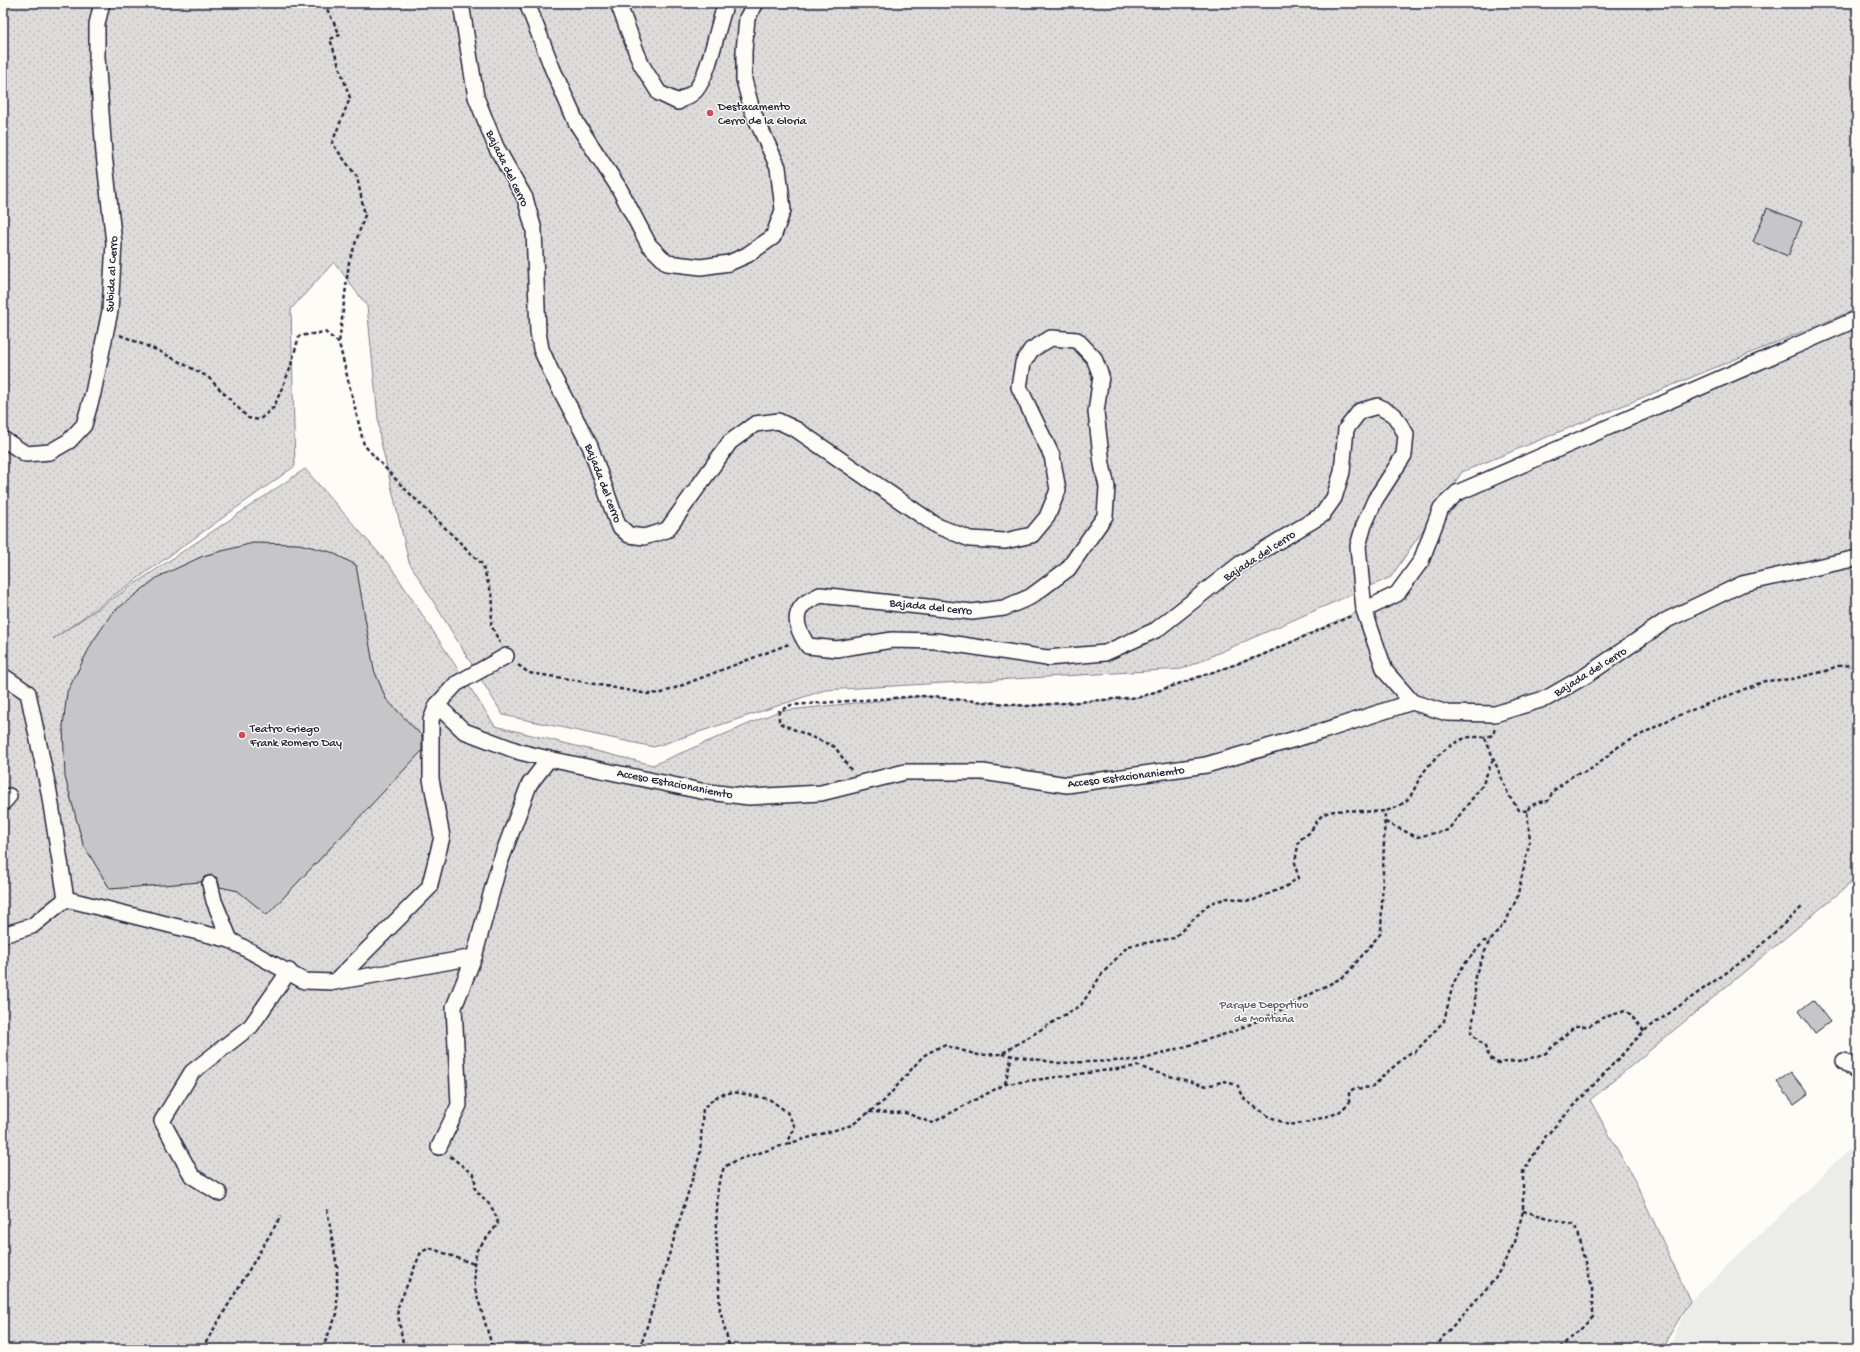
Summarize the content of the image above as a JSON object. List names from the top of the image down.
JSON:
{
  "streets": {
    "street": ["Bajada del cerro", "Subida al Cerro", "Acceso Estacionaniemto"]
  },
  "crossings": [
    ["Bajada del cerro", "Acceso Estacionaniemto"]
  ],
  "parks": ["Parque Deportivo de Montaña"],
  "places": ["Destacamento Cerro de la Gloria", "Teatro Griego Frank Romero Day"]
}
